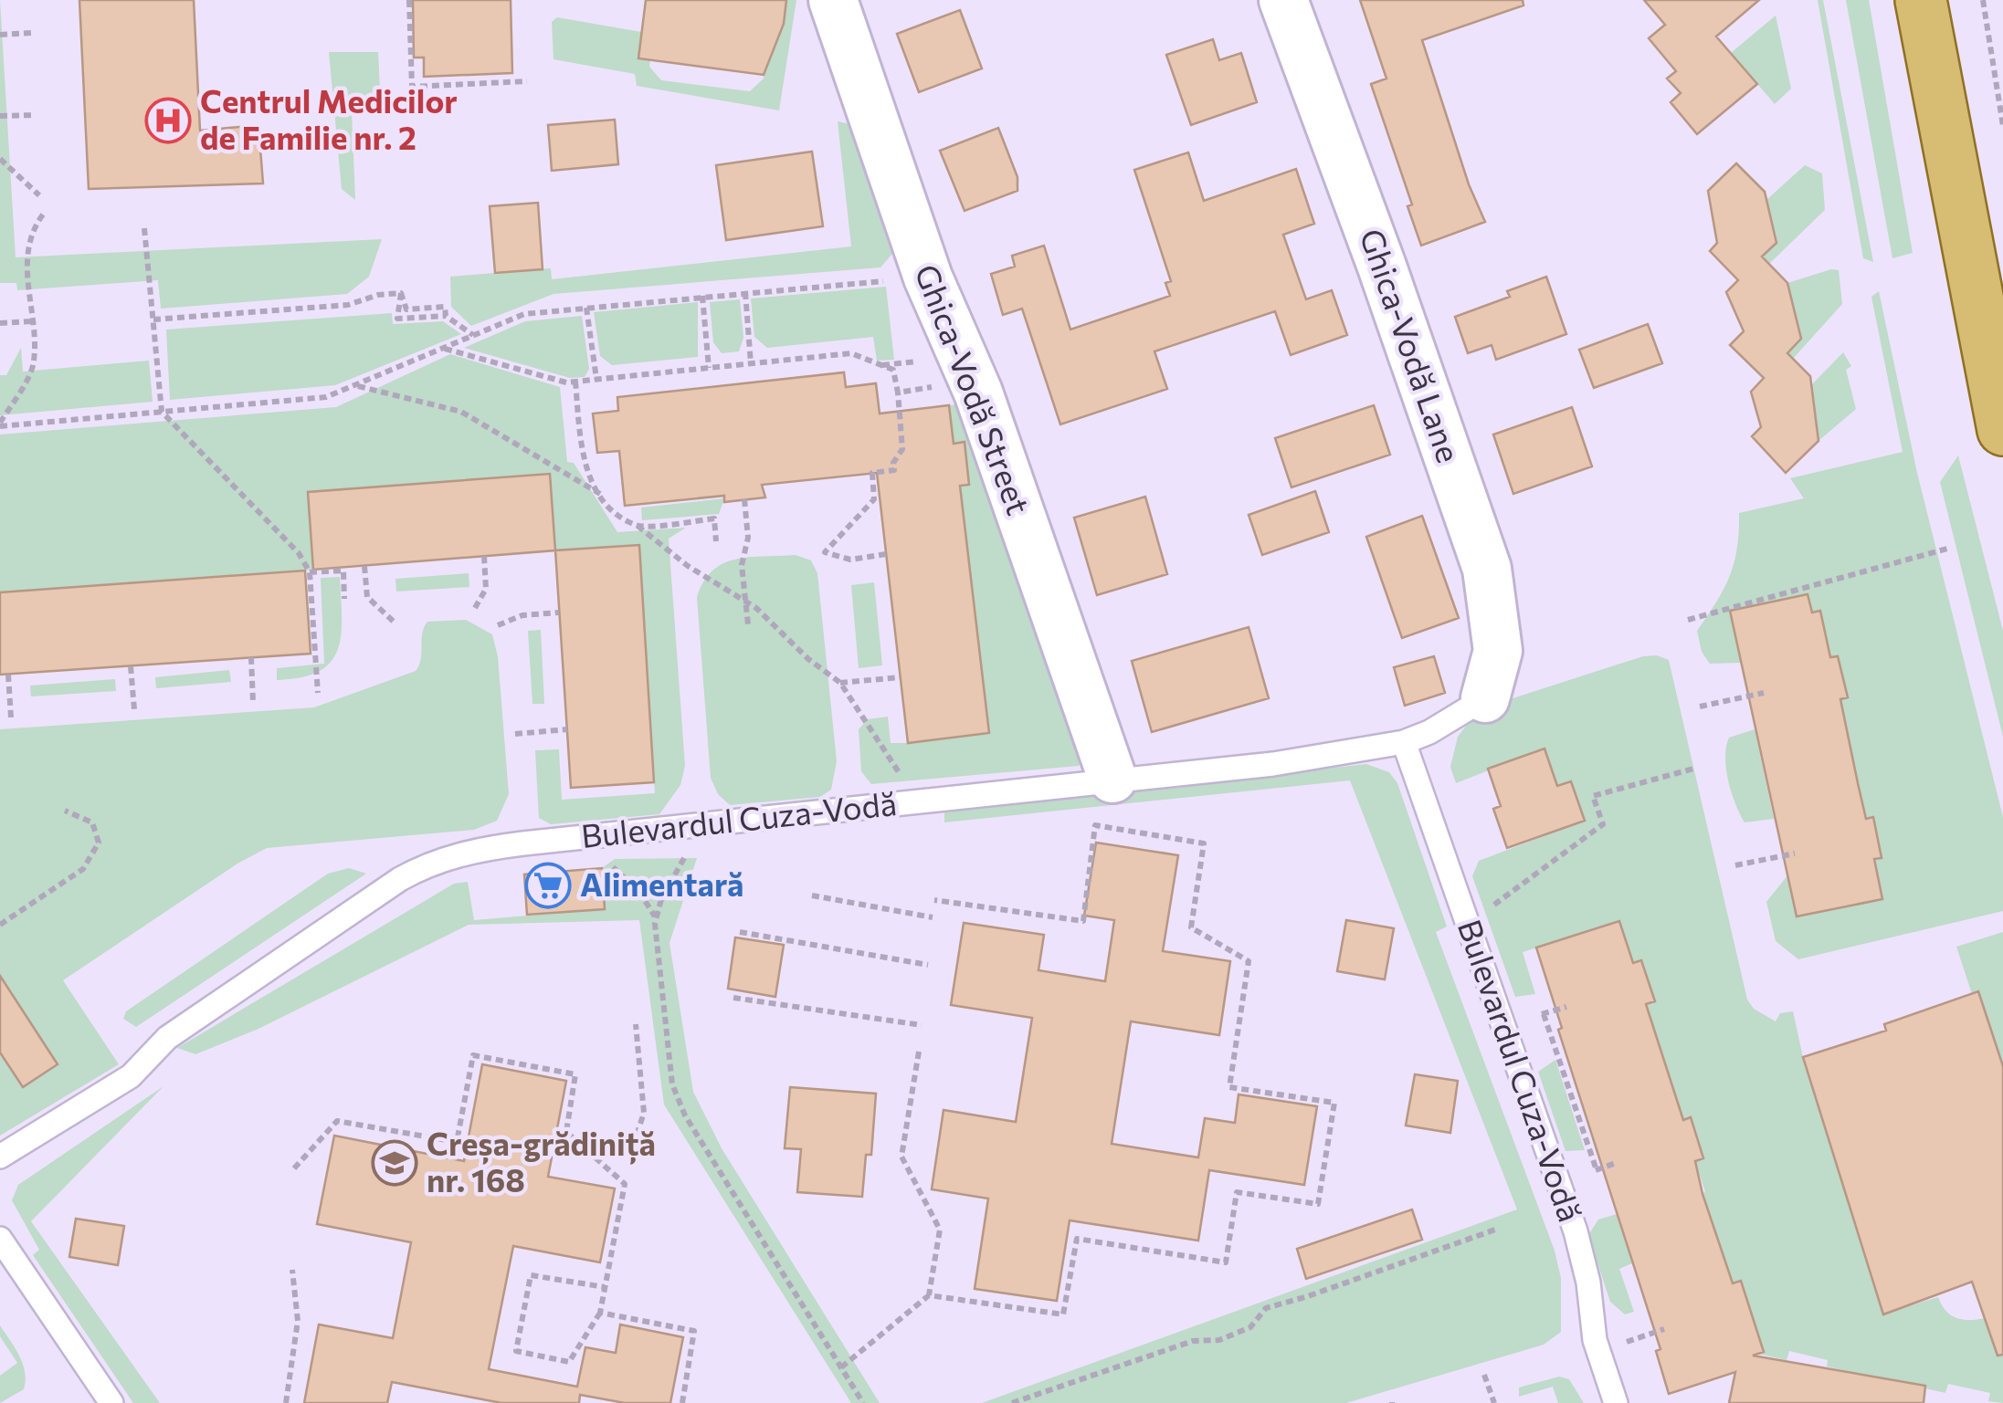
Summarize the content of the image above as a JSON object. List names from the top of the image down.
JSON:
{
  "streets": {
    "street": ["Ghica-Vodă Lane", "Ghica-Vodă Street"],
    "lane": ["Bulevardul Cuza-Vodă"]
  },
  "crossings": [
    ["Ghica-Vodă Lane", "Bulevardul Cuza-Vodă"],
    ["Ghica-Vodă Street", "Bulevardul Cuza-Vodă"]
  ],
  "places": {
    "hospital": ["Centrul Medicilor de Familie nr. 2"],
    "supermarket": ["Alimentară"],
    "school or university": ["Creșa-grădiniță nr. 168"]
  }
}
